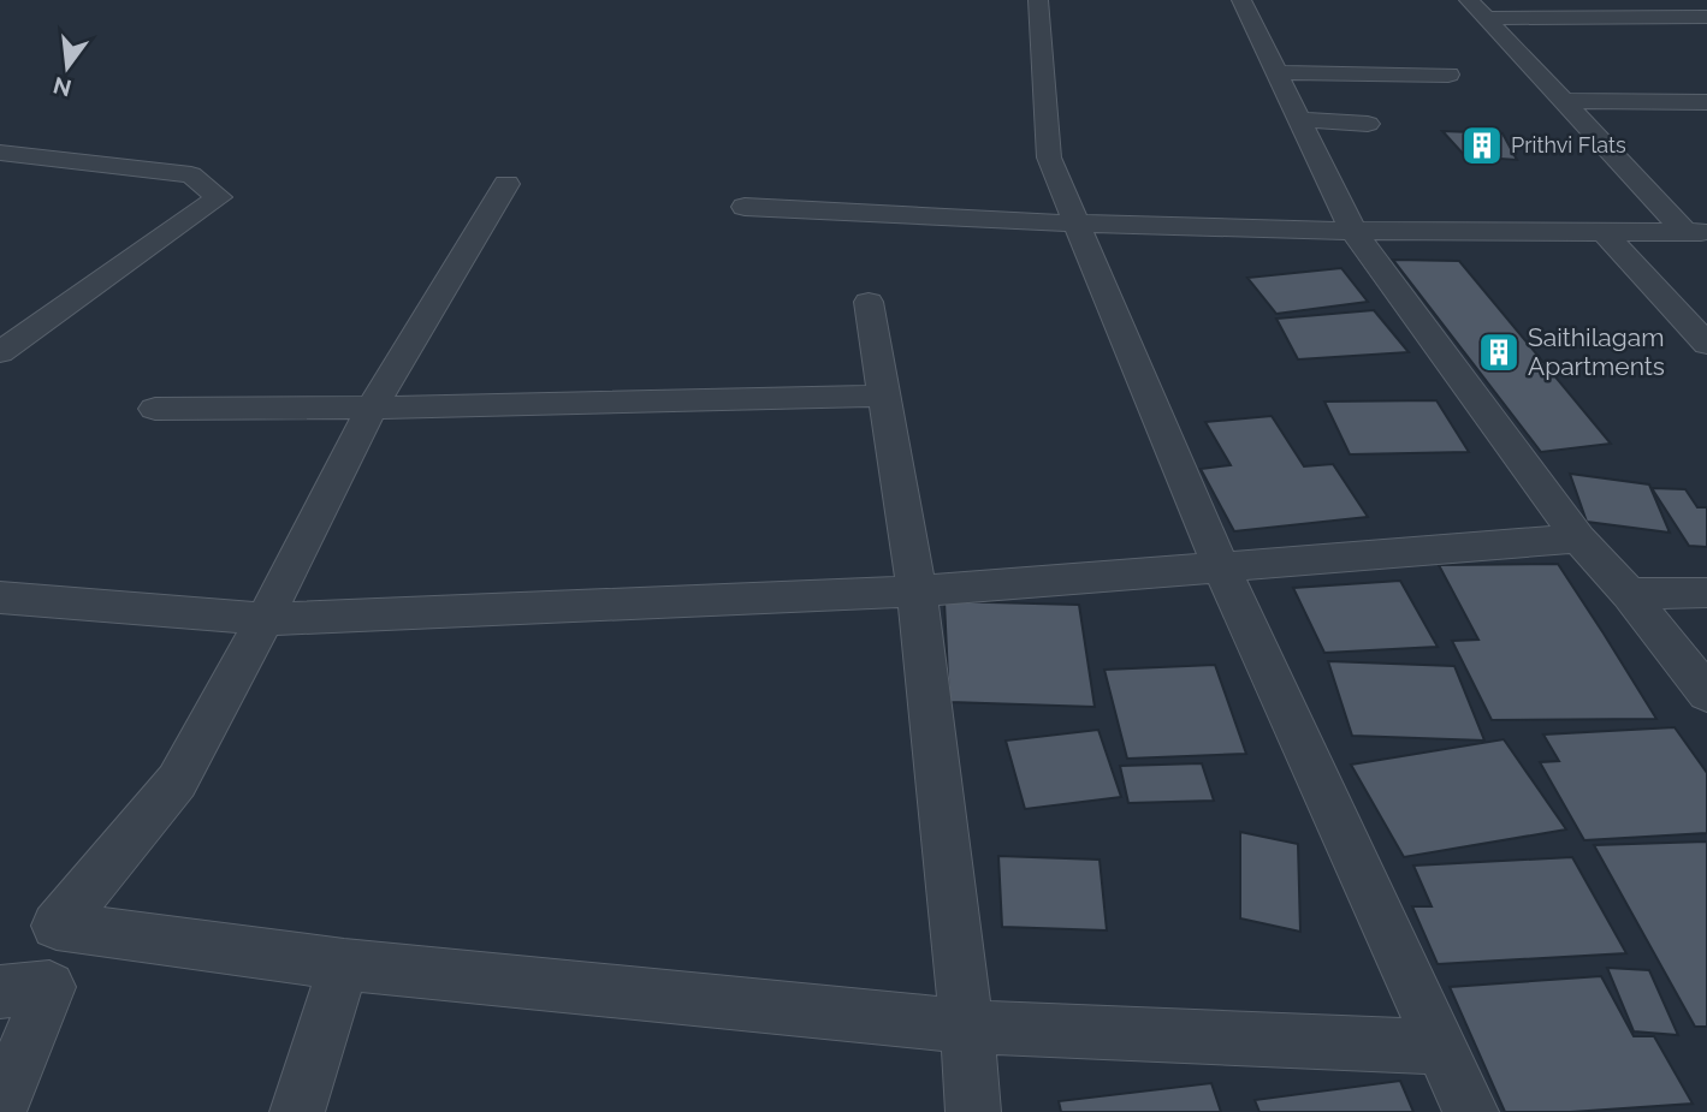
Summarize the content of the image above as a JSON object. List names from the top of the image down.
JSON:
{
  "places": {
    "building": ["Prithvi Flats", "Saithilagam Apartments"]
  },
  "north": "bottom"
}
